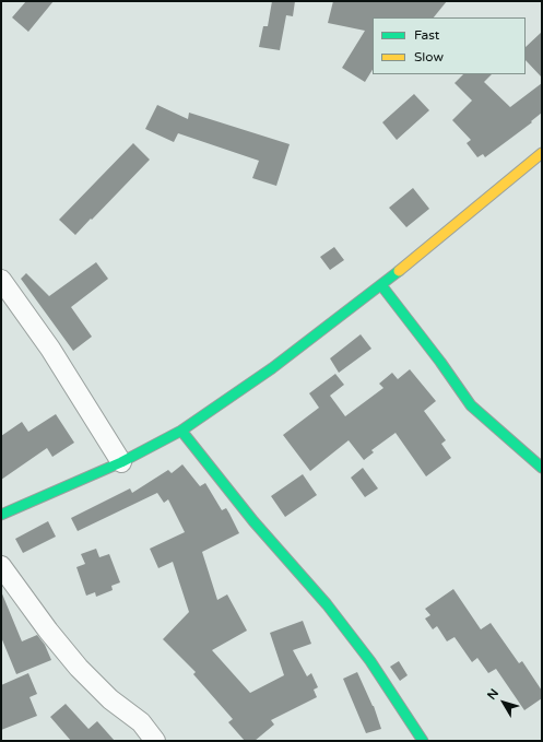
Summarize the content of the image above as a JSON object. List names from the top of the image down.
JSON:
{
  "legend": ["Fast", "Slow"],
  "north": "top left"
}
